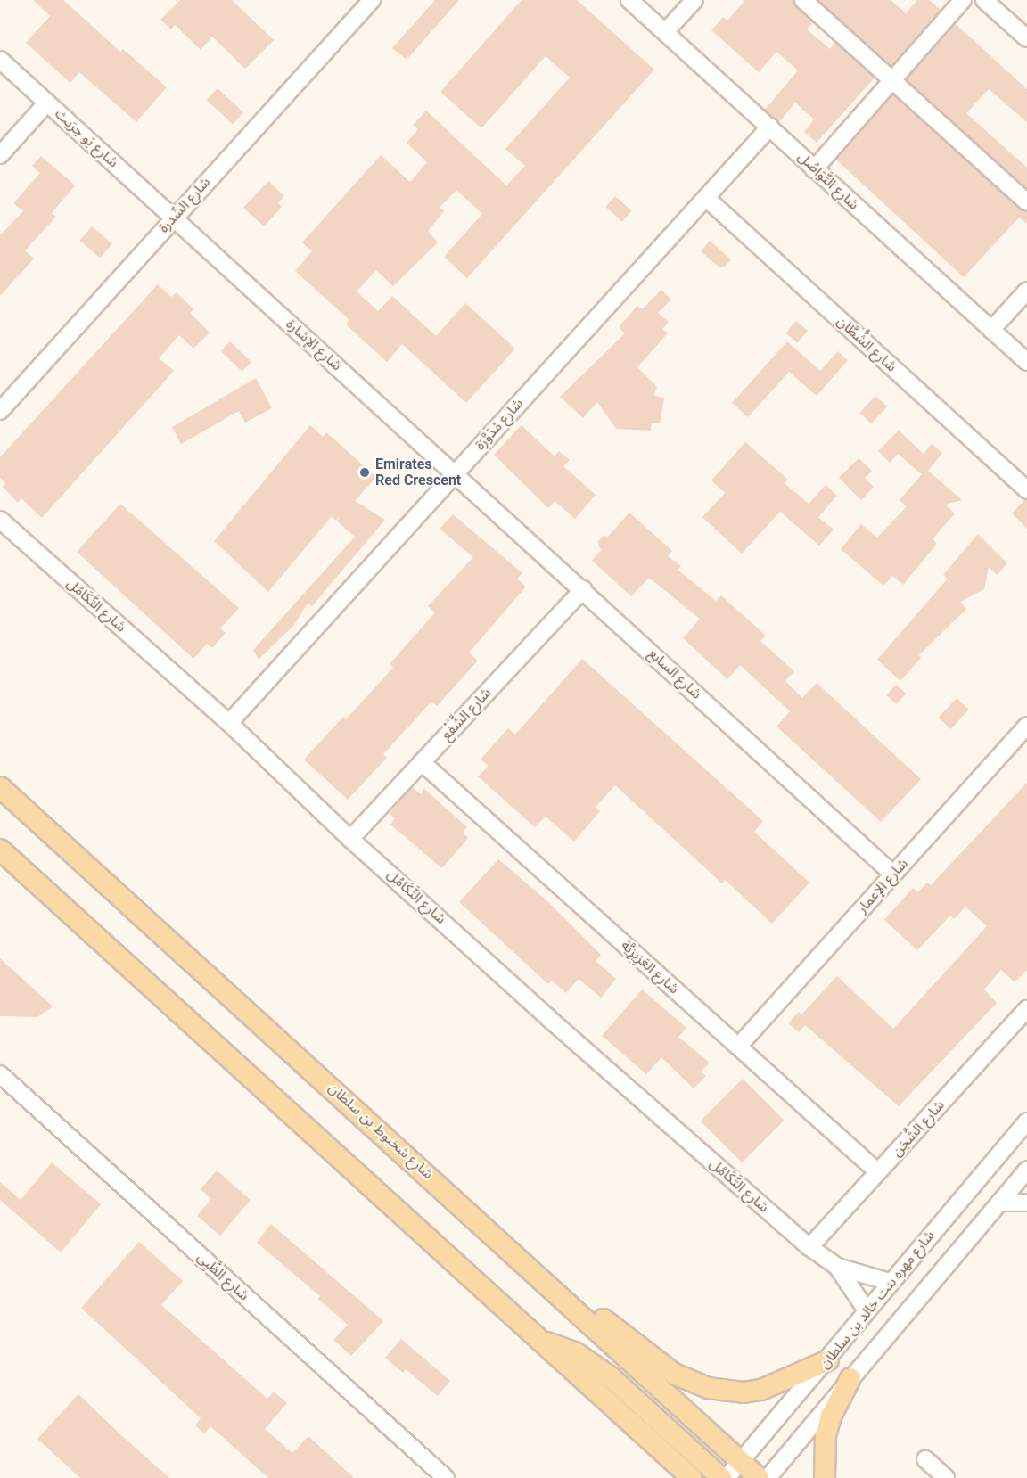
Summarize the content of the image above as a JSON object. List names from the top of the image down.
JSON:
{
  "streets": {
    "main road": ["شارع شخبوط بن سلطان"],
    "street": [
      "شارع يَو حِرَيث",
      "شارع التَّوَاصُل",
      "شارع السِّدرة",
      "شارع الشُّطَّان",
      "شارع الإشارة",
      "شارع مْدَوَّرَة",
      "شارع التَّكَامُل",
      "شارع السابع",
      "شارع الشَّفْع",
      "شارع الإعمار",
      "شارع العَزِيزِيَّة",
      "شارع الشَّجَن",
      "شارع الظَّبِي",
      "شارع مهره بنت خالد بن سلطان"
    ]
  },
  "crossings": [
    ["شارع يَو حِرَيث", "شارع السِّدرة"],
    ["شارع يَو حِرَيث", "شارع الإشارة"],
    ["شارع التَّوَاصُل", "شارع مْدَوَّرَة"],
    ["شارع السِّدرة", "شارع الإشارة"],
    ["شارع الشُّطَّان", "شارع مْدَوَّرَة"],
    ["شارع الإشارة", "شارع مْدَوَّرَة"],
    ["شارع الإشارة", "شارع السابع"],
    ["شارع مْدَوَّرَة", "شارع التَّكَامُل"],
    ["شارع مْدَوَّرَة", "شارع السابع"],
    ["شارع التَّكَامُل", "شارع الشَّفْع"],
    ["شارع التَّكَامُل", "شارع الشَّجَن"],
    ["شارع التَّكَامُل", "شارع مهره بنت خالد بن سلطان"],
    ["شارع السابع", "شارع الشَّفْع"],
    ["شارع السابع", "شارع الإعمار"],
    ["شارع الشَّفْع", "شارع العَزِيزِيَّة"],
    ["شارع الإعمار", "شارع العَزِيزِيَّة"],
    ["شارع العَزِيزِيَّة", "شارع الشَّجَن"],
    ["شارع شخبوط بن سلطان", "شارع مهره بنت خالد بن سلطان"]
  ],
  "places": ["Emirates Red Crescent"]
}
